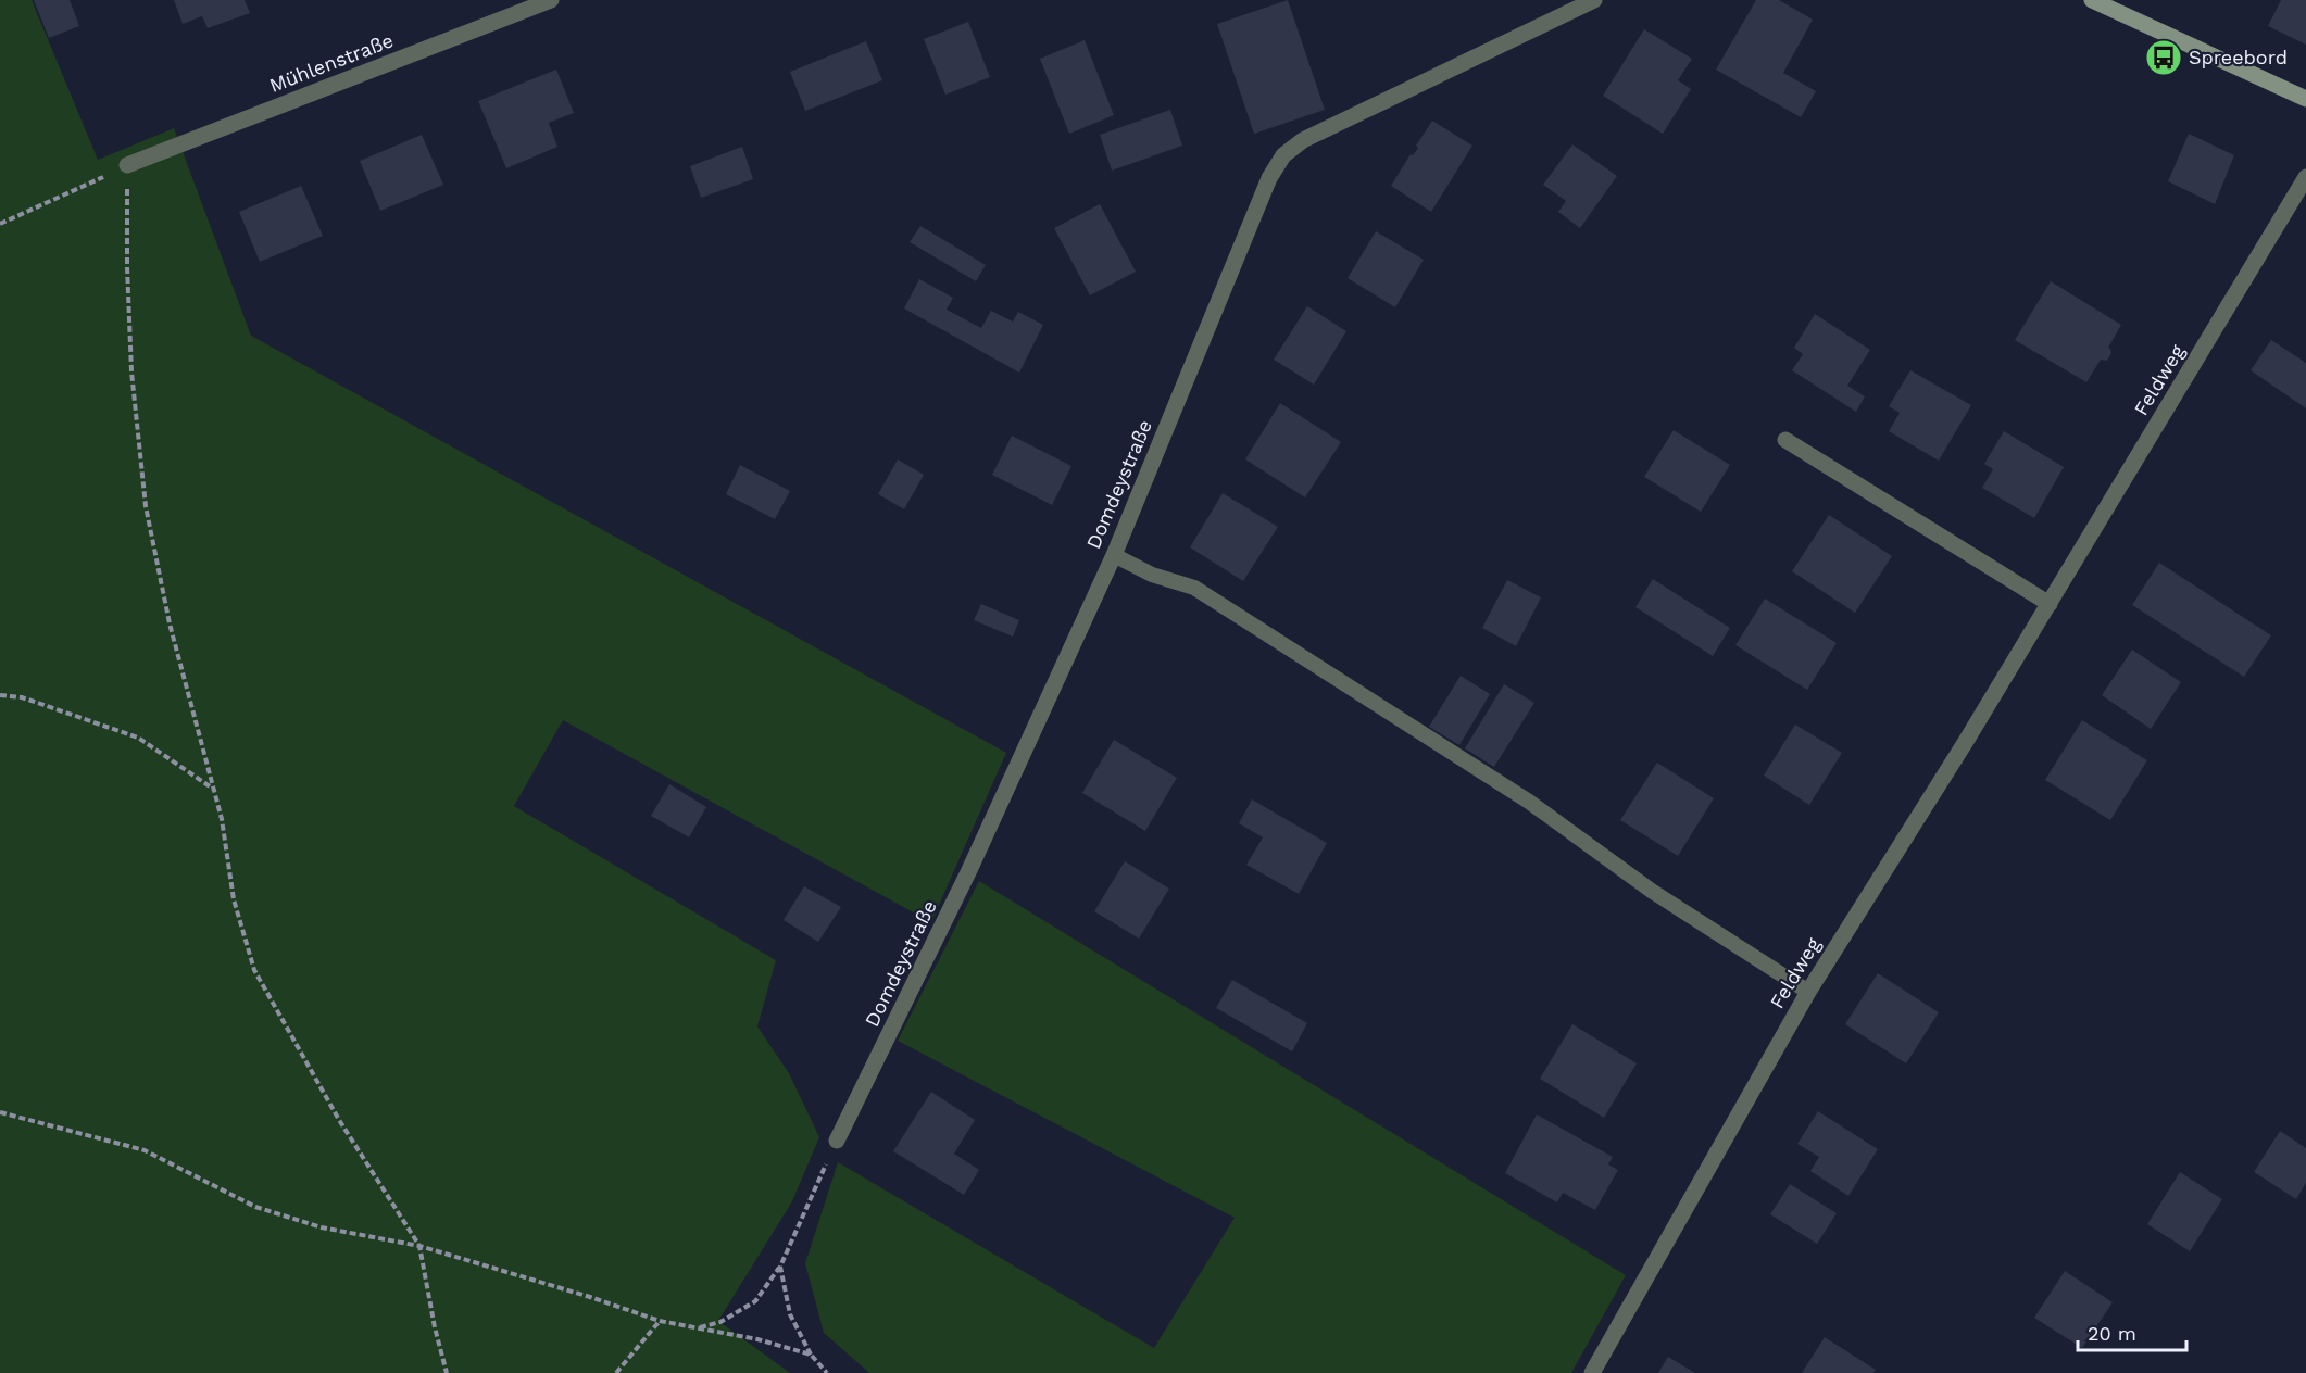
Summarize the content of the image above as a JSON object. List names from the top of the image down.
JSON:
{
  "streets": {
    "street": ["Mühlenstraße", "Feldweg", "Domdeystraße"]
  },
  "places": {
    "bus stop": ["Spreebord"]
  },
  "scale_bar": "20 m"
}
